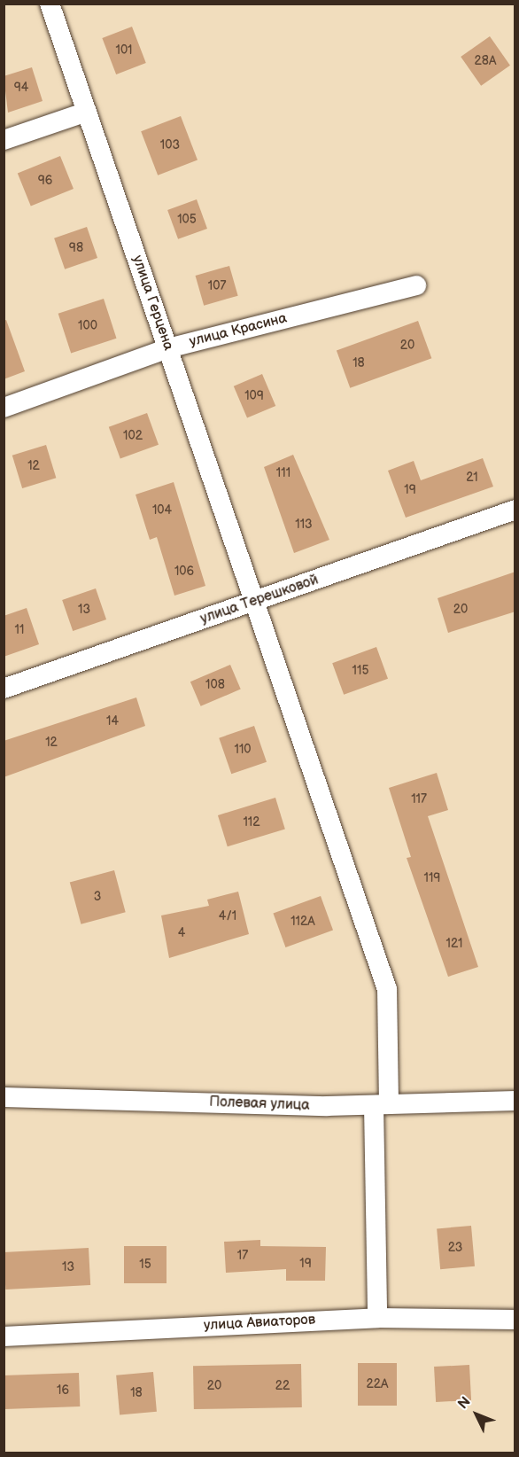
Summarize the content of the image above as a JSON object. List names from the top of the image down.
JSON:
{
  "streets": {
    "street": [
      "улица Герцена",
      "улица Красина",
      "улица Терешковой",
      "Полевая улица",
      "улица Авиаторов"
    ]
  },
  "crossings": [
    ["улица Герцена", "улица Красина"],
    ["улица Герцена", "улица Терешковой"],
    ["улица Герцена", "Полевая улица"],
    ["улица Герцена", "улица Авиаторов"]
  ],
  "house_numbers": [
    "101",
    "28А",
    "94",
    "103",
    "96",
    "105",
    "98",
    "107",
    "100",
    "20",
    "18",
    "109",
    "102",
    "12",
    "111",
    "21",
    "19",
    "104",
    "113",
    "106",
    "13",
    "20",
    "11",
    "115",
    "108",
    "14",
    "12",
    "110",
    "117",
    "112",
    "119",
    "3",
    "4/1",
    "112А",
    "4",
    "121",
    "23",
    "17",
    "19",
    "15",
    "13",
    "22А",
    "20",
    "22",
    "16",
    "18"
  ],
  "north": "top left"
}
